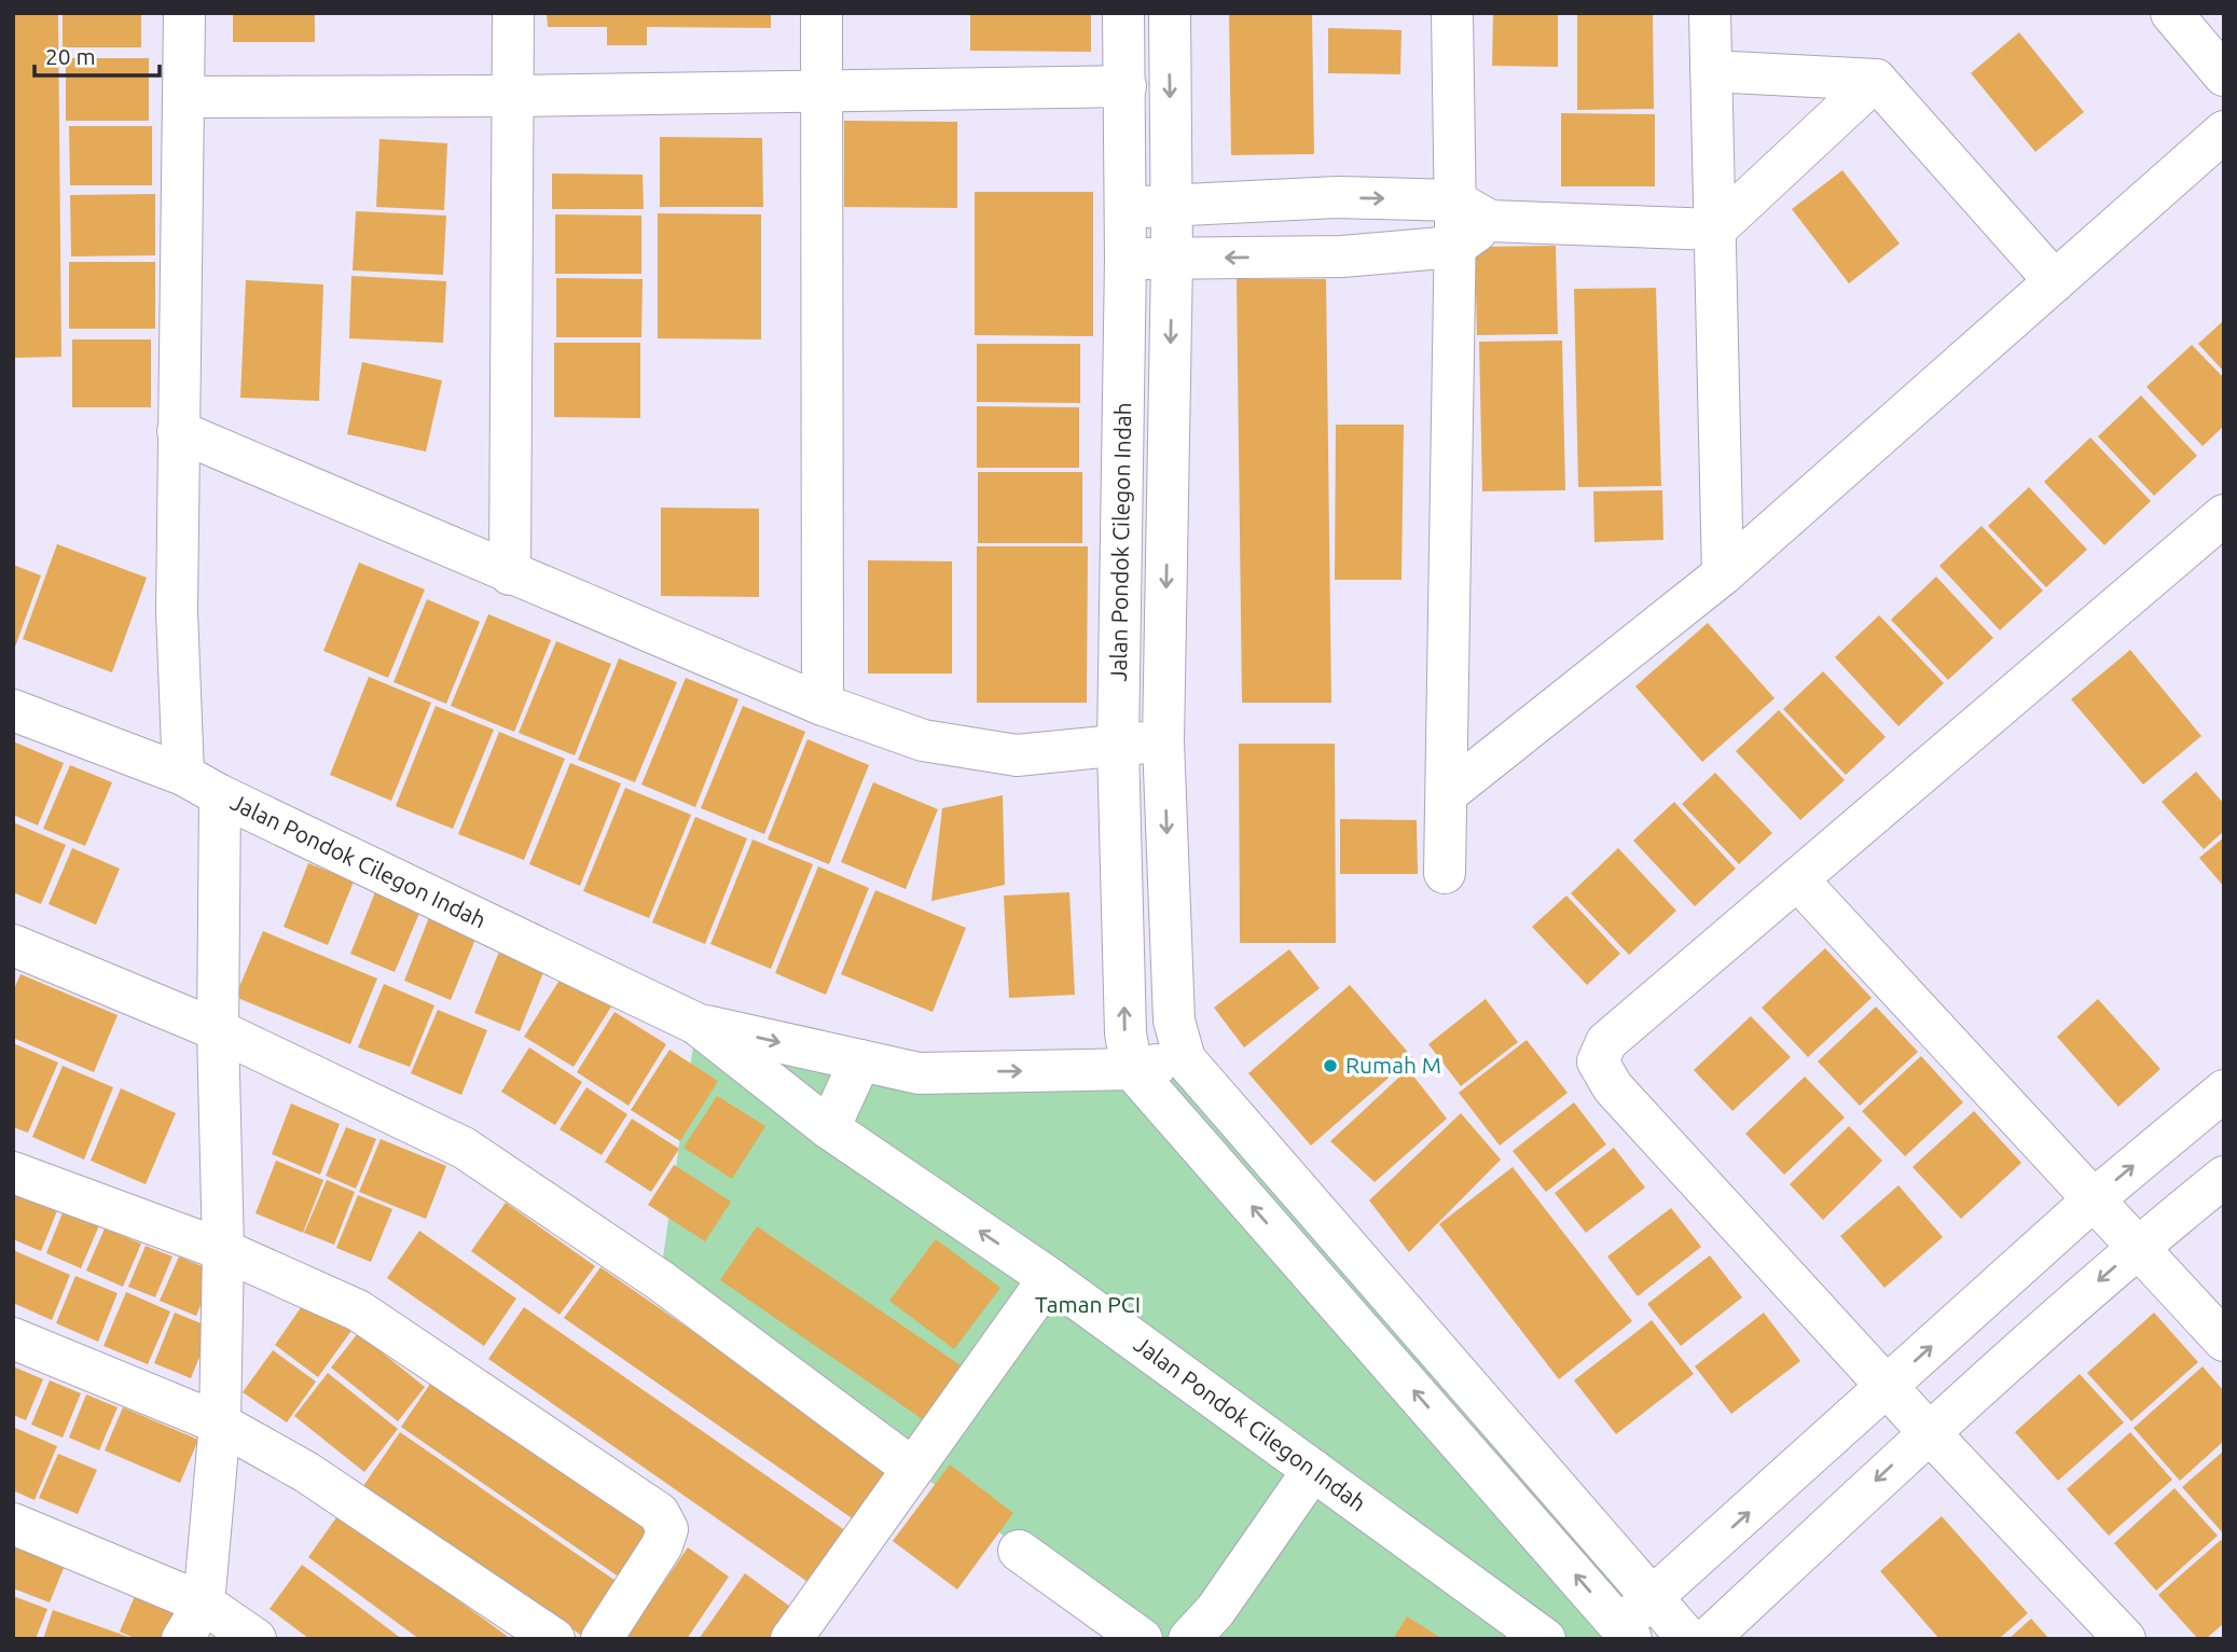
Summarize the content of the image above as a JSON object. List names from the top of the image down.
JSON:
{
  "streets": {
    "street": ["Jalan Pondok Cilegon Indah"]
  },
  "parks": ["Taman PCI"],
  "places": ["Rumah M"],
  "scale_bar": "20 m"
}
